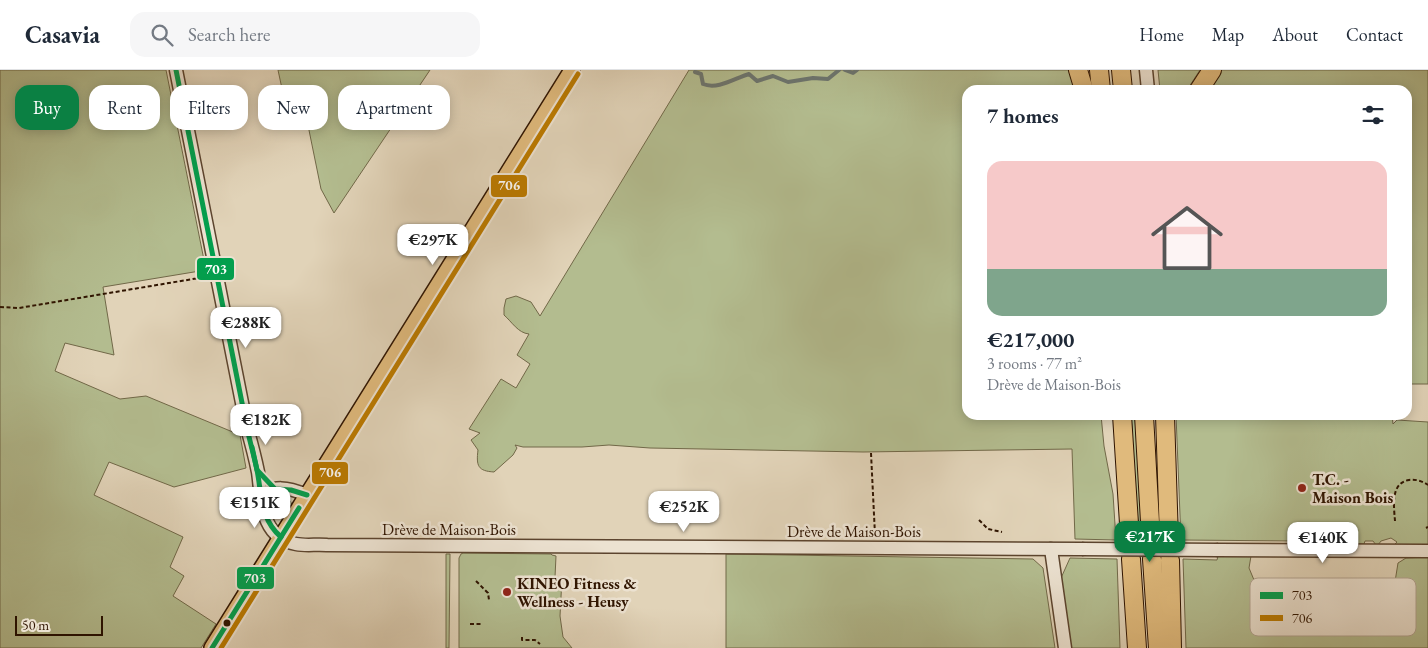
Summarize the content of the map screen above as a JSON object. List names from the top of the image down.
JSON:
{
  "streets": {
    "street": ["Drève de Maison-Bois"]
  },
  "places": ["T.C. - Maison Bois", "KINEO Fitness & Wellness - Heusy"],
  "lines": ["transit line 703", "transit line 706"],
  "legend": ["703", "706"],
  "scale_bar": "50 m",
  "page": {
    "header": "Casavia",
    "search": "Search here",
    "nav": [
      "Home",
      "Map",
      "About",
      "Contact"
    ],
    "chip": [
      "Buy",
      "Rent",
      "Filters",
      "New",
      "Apartment"
    ],
    "heading": "7 homes",
    "list": [
      {
        "name": "€217,000",
        "note": "3 rooms · 77 m² · Drève de Maison-Bois"
      }
    ],
    "price": [
      "€297K",
      "€288K",
      "€182K",
      "€151K",
      "€252K",
      "€217K",
      "€140K"
    ],
    "scale": "50 m"
  }
}
